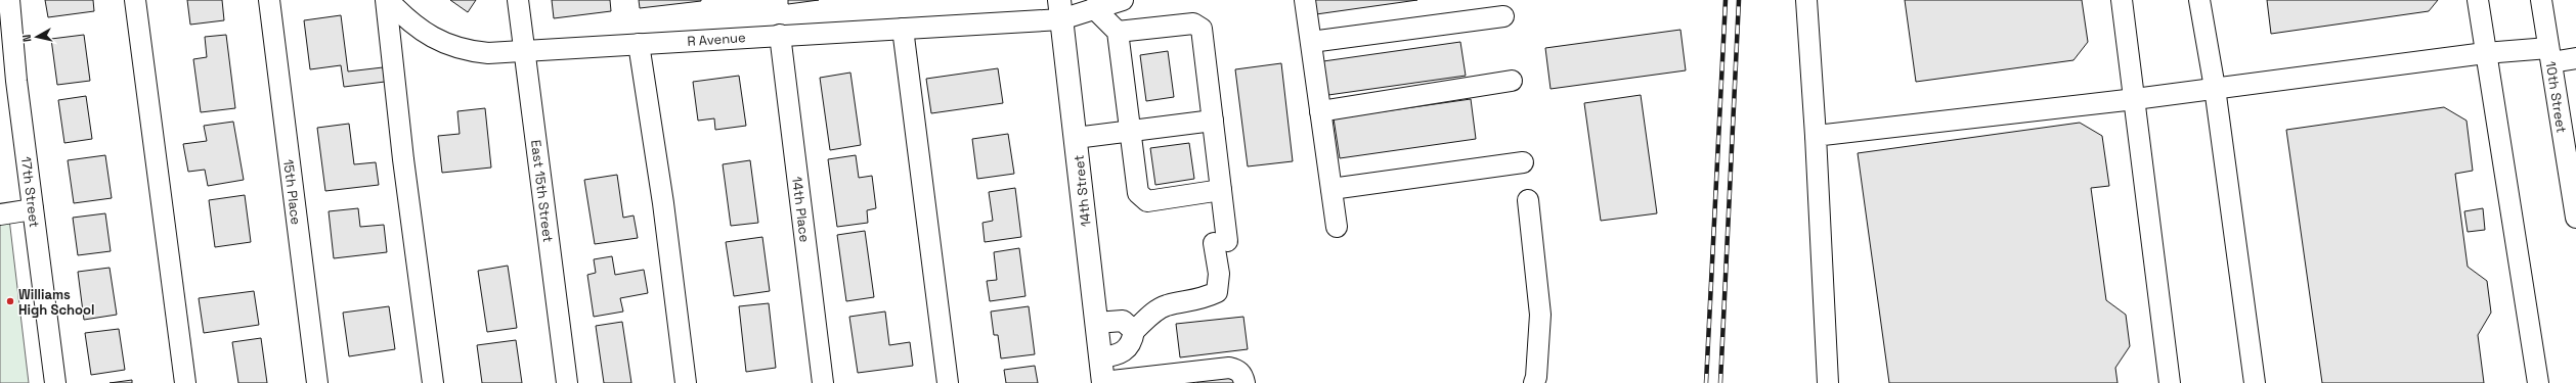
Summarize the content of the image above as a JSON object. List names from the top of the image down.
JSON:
{
  "streets": {
    "main road": ["14th Street"],
    "street": [
      "R Avenue",
      "10th Street",
      "East 15th Street",
      "17th Street",
      "15th Place",
      "14th Place"
    ]
  },
  "crossings": [
    ["R Avenue", "East 15th Street"],
    ["R Avenue", "14th Street"],
    ["R Avenue", "14th Place"]
  ],
  "places": ["Williams High School"],
  "north": "left"
}
